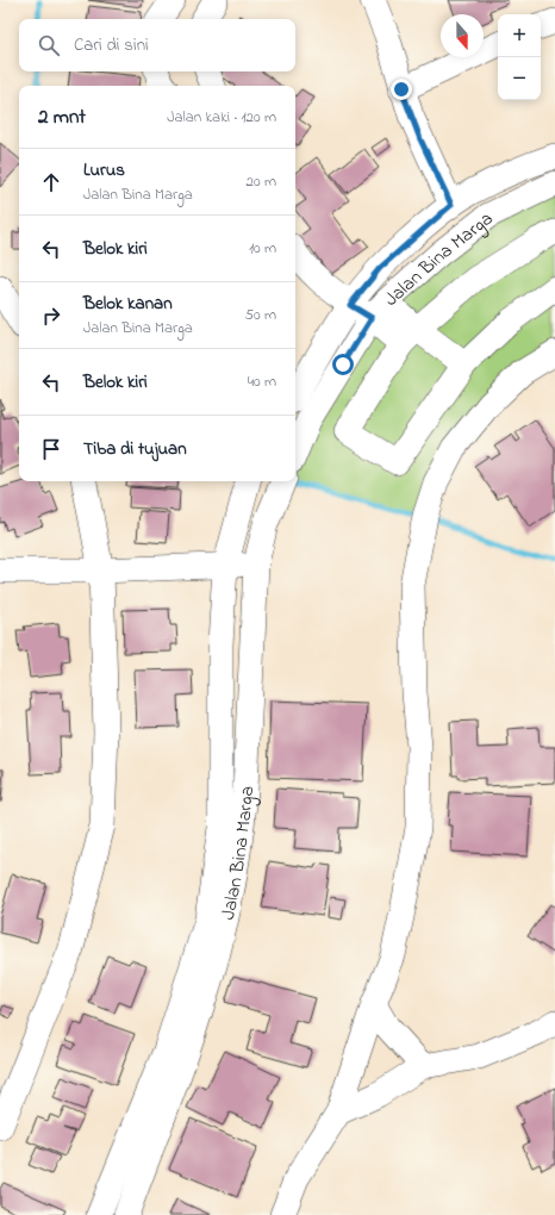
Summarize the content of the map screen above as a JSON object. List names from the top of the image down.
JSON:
{
  "streets": {
    "street": ["Jalan Bina Marga"]
  },
  "north": "bottom",
  "page": {
    "map_buttons": ["+", "−"],
    "search": "Cari di sini",
    "heading": ["2 mnt", "Jalan kaki · 120 m"],
    "list": [
      ["Lurus", "Jalan Bina Marga", "20 m"],
      ["Belok kiri", "10 m"],
      ["Belok kanan", "Jalan Bina Marga", "50 m"],
      ["Belok kiri", "40 m"],
      "Tiba di tujuan"
    ]
  }
}
